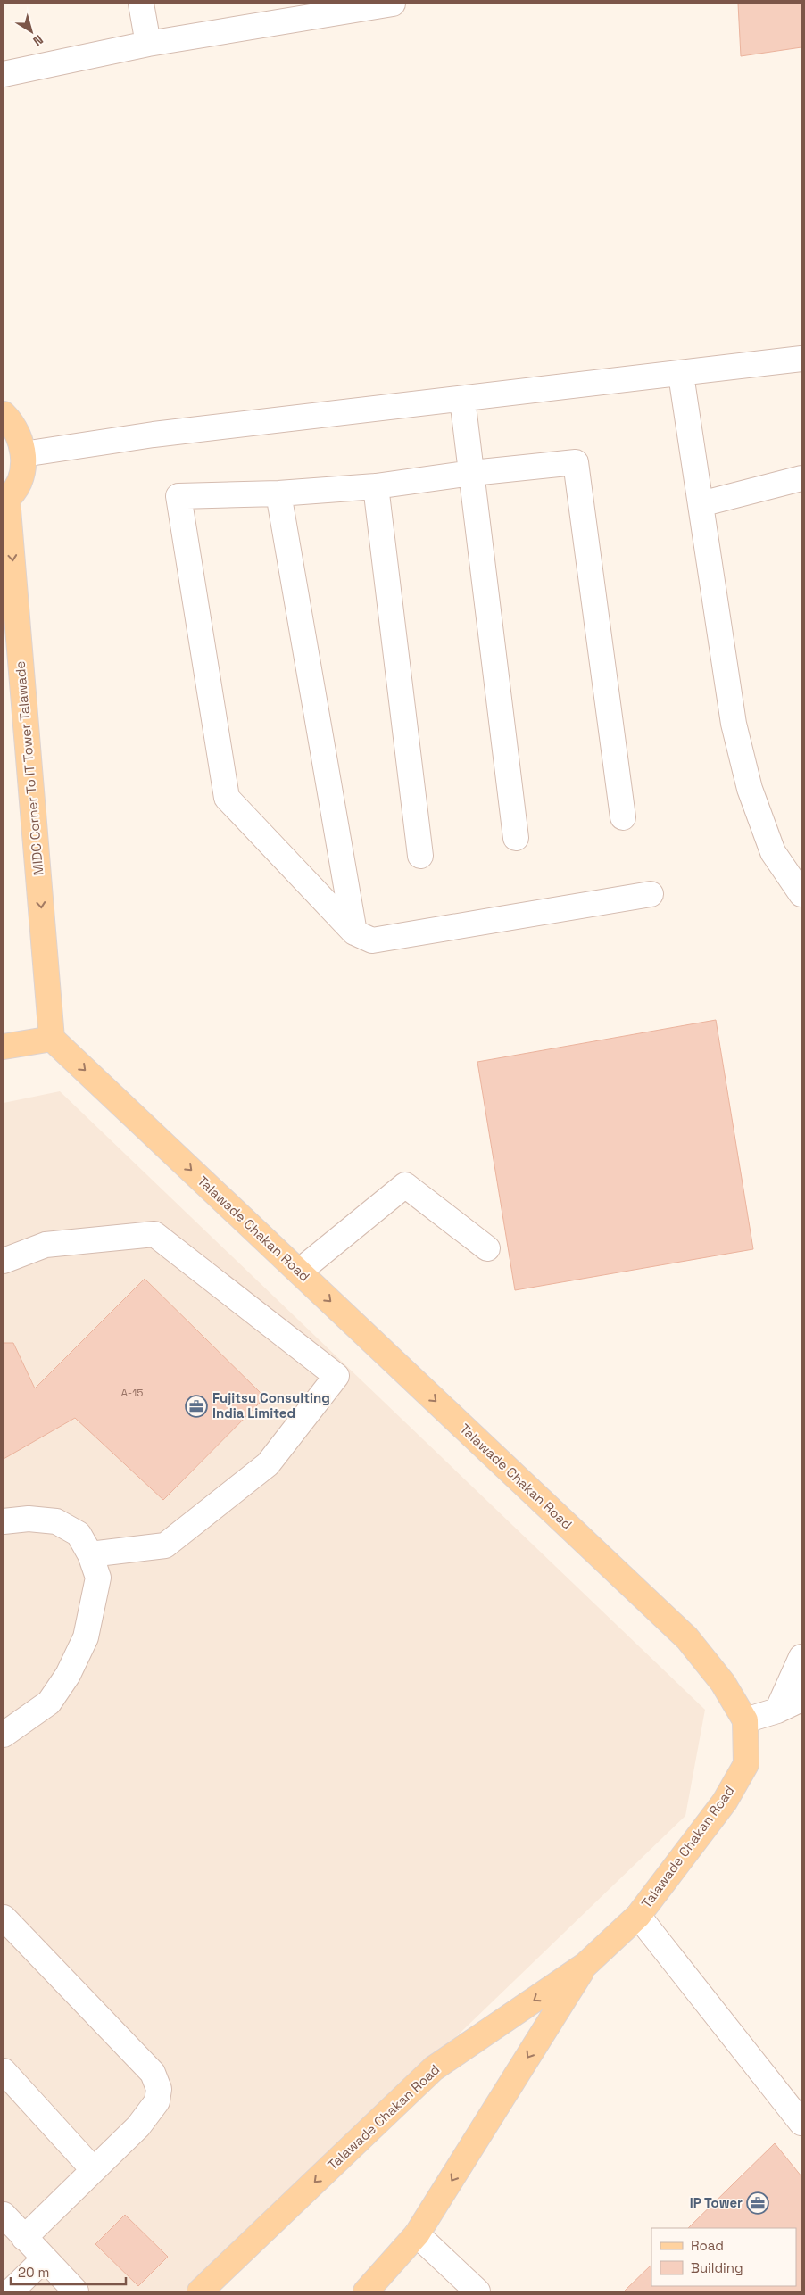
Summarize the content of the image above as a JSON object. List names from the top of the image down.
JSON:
{
  "streets": {
    "main road": ["MIDC Corner To IT Tower Talawade", "Talawade Chakan Road"]
  },
  "crossings": [
    ["MIDC Corner To IT Tower Talawade", "Talawade Chakan Road"]
  ],
  "one_way": ["MIDC Corner To IT Tower Talawade"],
  "places": {
    "office": ["Fujitsu Consulting India Limited", "IP Tower"]
  },
  "house_numbers": ["A-15"],
  "legend": ["Road", "Building"],
  "scale_bar": "20 m",
  "north": "bottom right"
}
